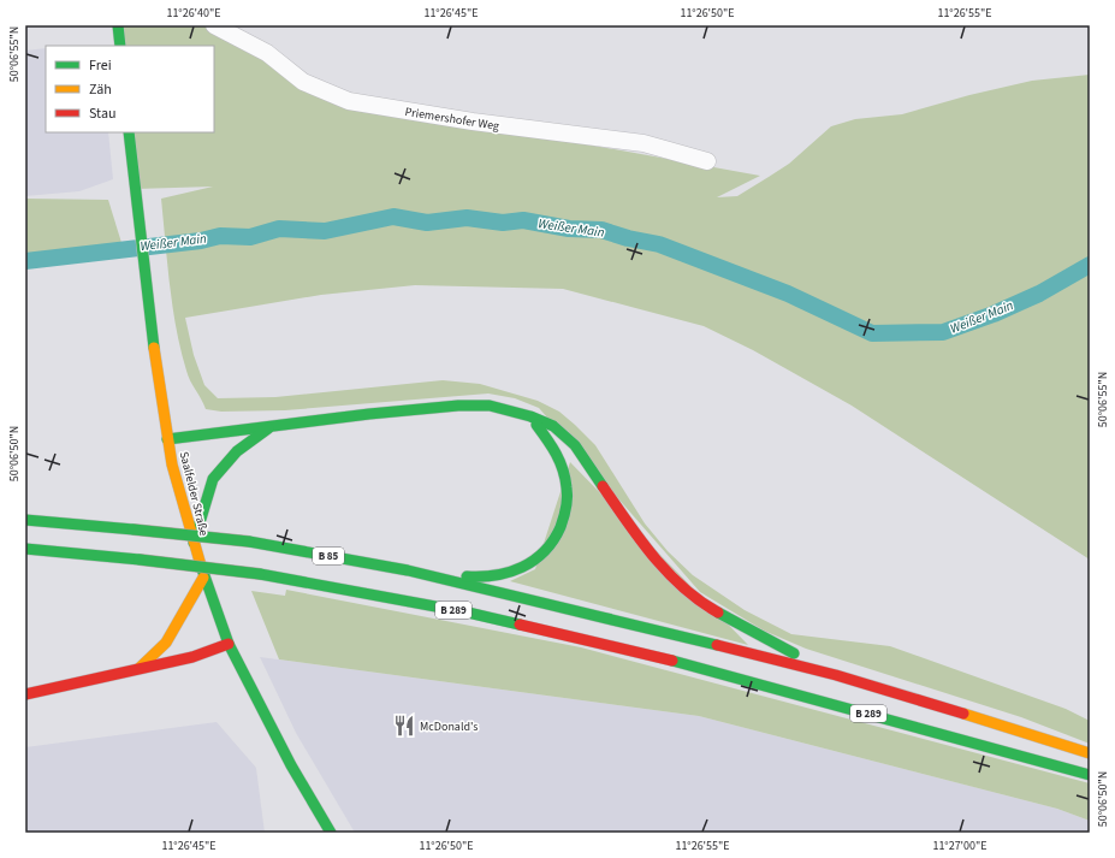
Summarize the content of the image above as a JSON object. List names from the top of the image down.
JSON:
{
  "streets": {
    "main road": ["Saalfelder Straße", "B 85", "B 289"],
    "street": ["Priemershofer Weg"]
  },
  "crossings": [
    ["B 85", "B 289"]
  ],
  "water": ["Weißer Main"],
  "places": {
    "restaurant": ["McDonald's"]
  },
  "legend": ["Frei", "Zäh", "Stau"],
  "coordinates": [
    "11°26'40\"E",
    "11°26'45\"E",
    "11°26'50\"E",
    "11°26'55\"E",
    "50°06'55\"N",
    "50°06'50\"N",
    "11°27'00\"E"
  ]
}
